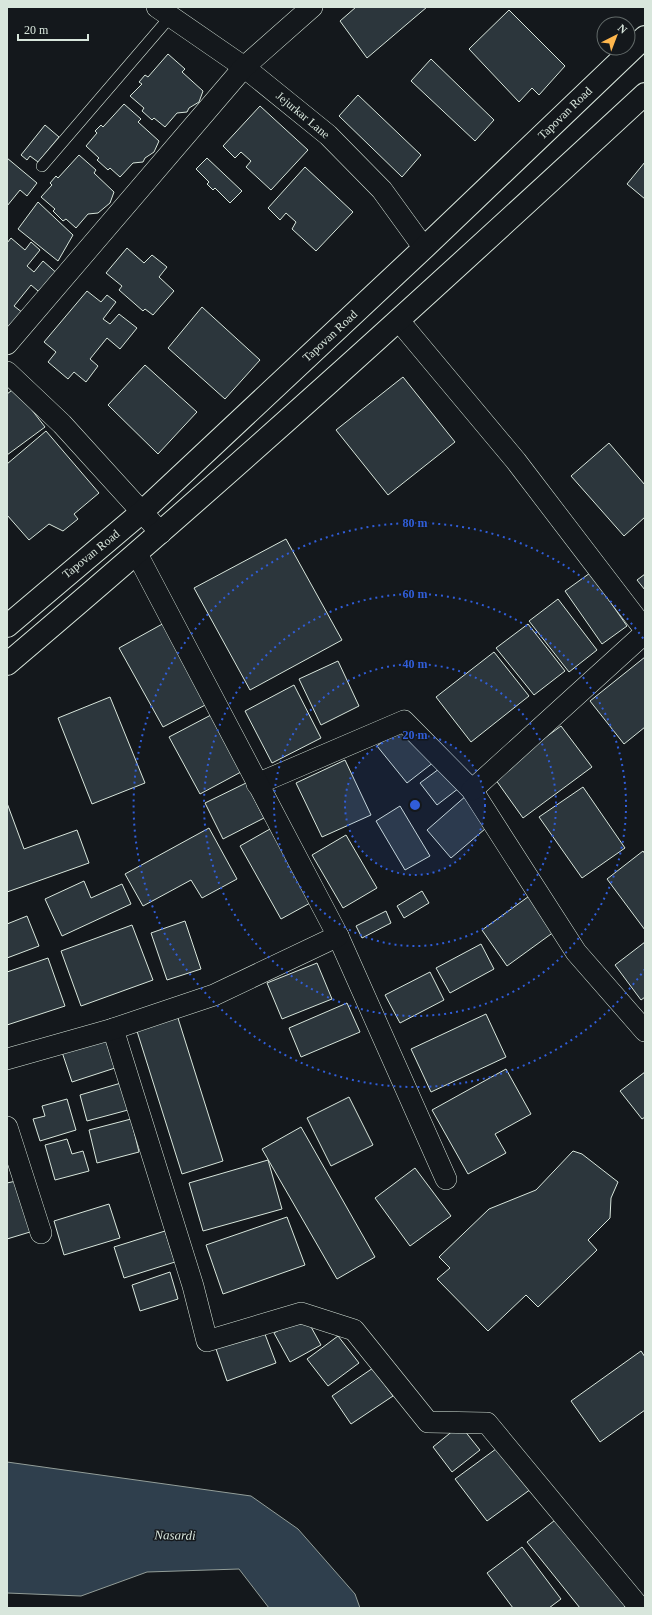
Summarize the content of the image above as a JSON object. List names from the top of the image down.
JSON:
{
  "streets": {
    "main road": ["Tapovan Road"],
    "street": ["Jejurkar Lane"]
  },
  "crossings": [
    ["Tapovan Road", "Jejurkar Lane"]
  ],
  "water": ["Nasardi"],
  "scale_bar": "20 m",
  "north": "top right",
  "rings": [
    "80 m",
    "60 m",
    "40 m",
    "20 m"
  ]
}
